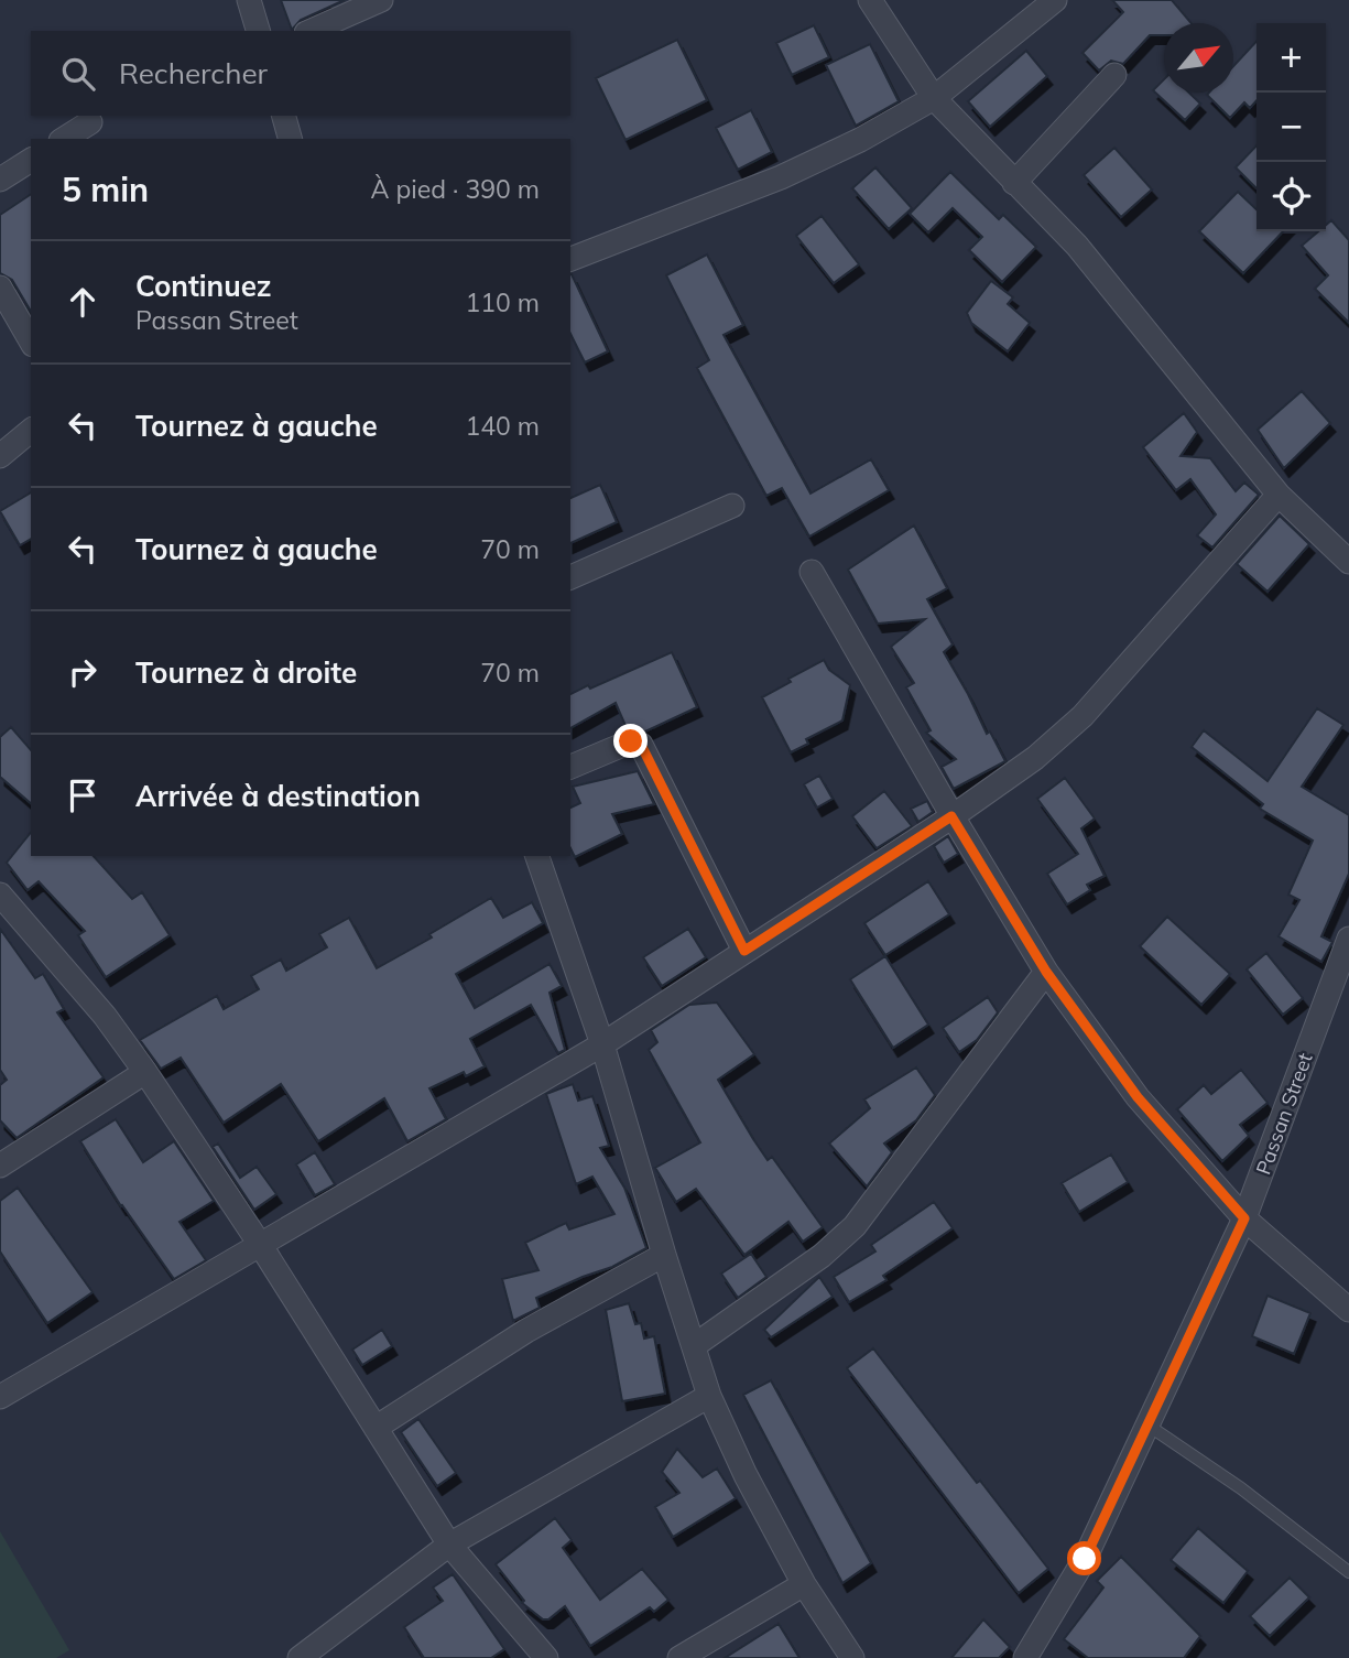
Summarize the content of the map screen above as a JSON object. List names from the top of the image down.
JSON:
{
  "streets": {
    "street": ["Passan Street"]
  },
  "north": "top right",
  "page": {
    "map_buttons": ["+", "−"],
    "search": "Rechercher",
    "heading": ["5 min", "À pied · 390 m"],
    "list": [
      ["Continuez", "Passan Street", "110 m"],
      ["Tournez à gauche", "140 m"],
      ["Tournez à gauche", "70 m"],
      ["Tournez à droite", "70 m"],
      "Arrivée à destination"
    ]
  }
}
